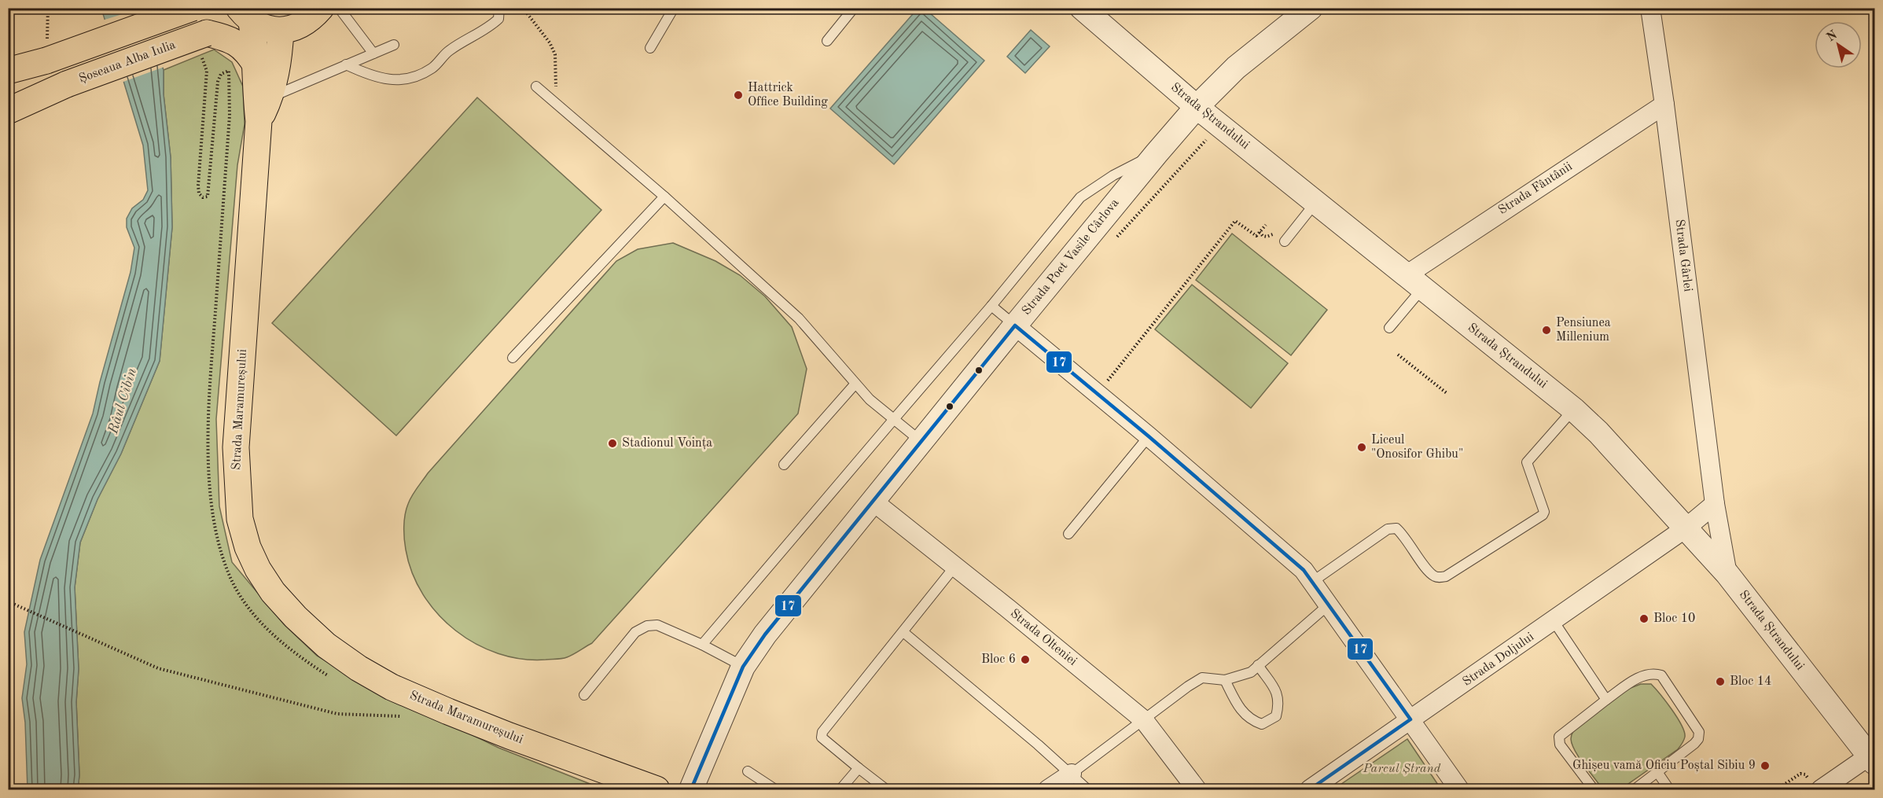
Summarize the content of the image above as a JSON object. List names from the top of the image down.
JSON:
{
  "streets": {
    "main road": ["Șoseaua Alba Iulia", "Strada Maramureșului"],
    "street": [
      "Strada Ștrandului",
      "Strada Fântânii",
      "Strada Gârlei",
      "Strada Poet Vasile Cârlova",
      "Strada Olteniei",
      "Strada Doljului"
    ]
  },
  "crossings": [
    ["Șoseaua Alba Iulia", "Strada Maramureșului"],
    ["Strada Ștrandului", "Strada Fântânii"],
    ["Strada Ștrandului", "Strada Gârlei"],
    ["Strada Ștrandului", "Strada Poet Vasile Cârlova"],
    ["Strada Ștrandului", "Strada Doljului"],
    ["Strada Fântânii", "Strada Gârlei"],
    ["Strada Poet Vasile Cârlova", "Strada Olteniei"]
  ],
  "water": ["Râul Cibin"],
  "parks": ["Parcul Ștrand"],
  "places": [
    "Hattrick Office Building",
    "Pensiunea Millenium",
    "Stadionul Voința",
    "Liceul \"Onosifor Ghibu\"",
    "Bloc 10",
    "Bloc 6",
    "Bloc 14",
    "Ghișeu vamă Oficiu Poștal Sibiu 9"
  ],
  "lines": ["transit line 17"],
  "north": "top left"
}
